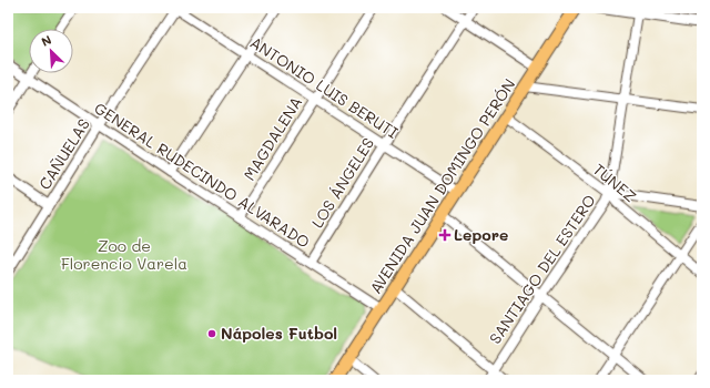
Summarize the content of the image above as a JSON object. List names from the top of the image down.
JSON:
{
  "streets": {
    "main road": ["AVENIDA JUAN DOMINGO PERÓN"],
    "street": [
      "ANTONIO LUIS BERUTI",
      "MAGDALENA",
      "CAÑUELAS",
      "GENERAL RUDECINDO ALVARADO",
      "LOS ÁNGELES",
      "TÚNEZ",
      "SANTIAGO DEL ESTERO"
    ]
  },
  "crossings": [
    ["ANTONIO LUIS BERUTI", "MAGDALENA"],
    ["ANTONIO LUIS BERUTI", "CAÑUELAS"],
    ["ANTONIO LUIS BERUTI", "LOS ÁNGELES"],
    ["ANTONIO LUIS BERUTI", "AVENIDA JUAN DOMINGO PERÓN"],
    ["MAGDALENA", "GENERAL RUDECINDO ALVARADO"],
    ["CAÑUELAS", "GENERAL RUDECINDO ALVARADO"],
    ["GENERAL RUDECINDO ALVARADO", "LOS ÁNGELES"],
    ["GENERAL RUDECINDO ALVARADO", "AVENIDA JUAN DOMINGO PERÓN"],
    ["TÚNEZ", "AVENIDA JUAN DOMINGO PERÓN"],
    ["TÚNEZ", "SANTIAGO DEL ESTERO"]
  ],
  "parks": ["Zoo de Florencio Varela"],
  "places": {
    "health": ["Lepore"],
    "other": ["Nápoles Futbol"]
  },
  "north": "top left"
}
